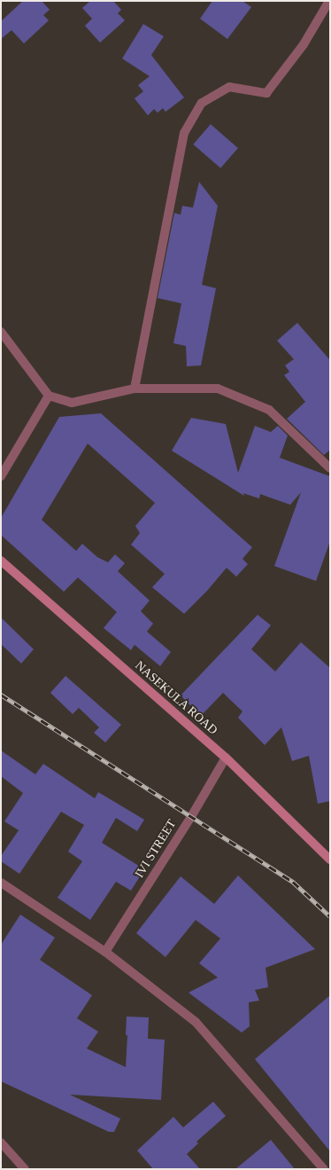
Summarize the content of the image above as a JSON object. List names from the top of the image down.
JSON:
{
  "streets": {
    "main road": ["NASEKULA ROAD"],
    "street": ["IVI STREET"]
  },
  "crossings": [
    ["NASEKULA ROAD", "IVI STREET"]
  ]
}
